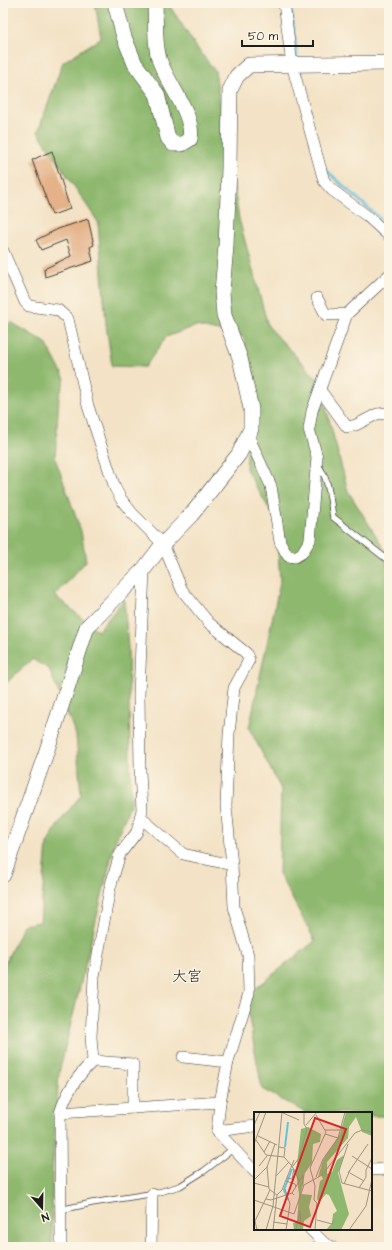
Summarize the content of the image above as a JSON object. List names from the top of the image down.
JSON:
{
  "districts": ["大宮"],
  "scale_bar": "50 m",
  "north": "bottom"
}
